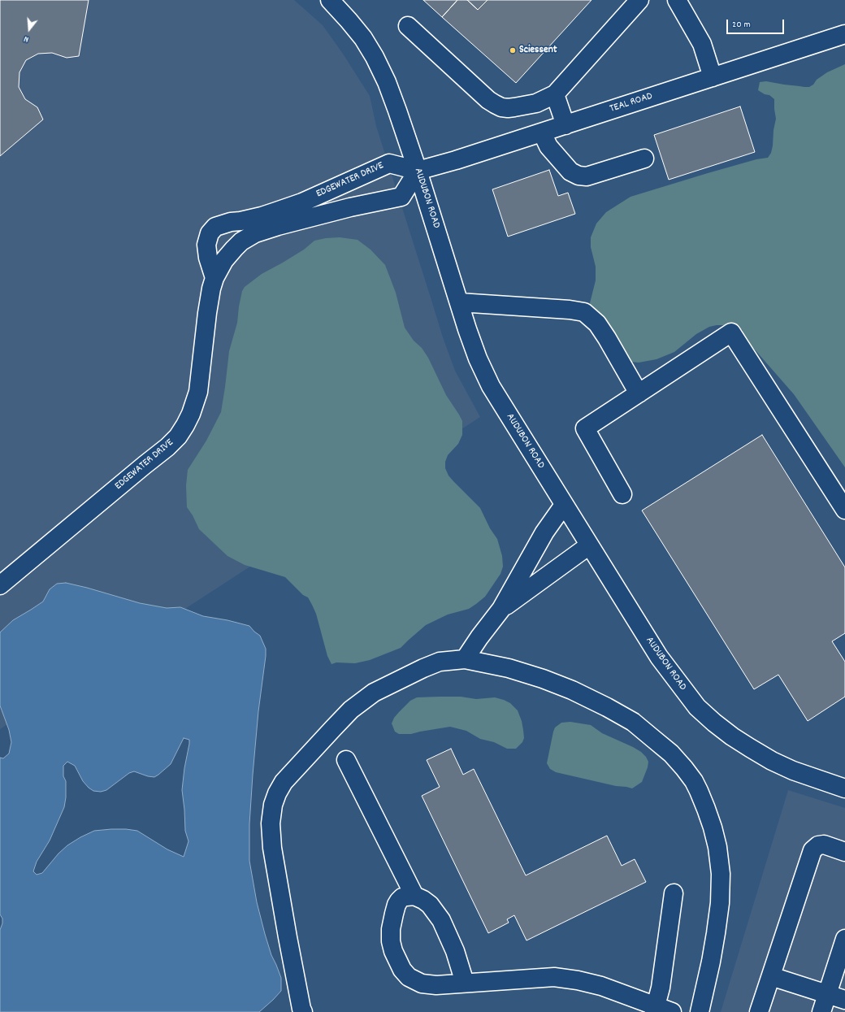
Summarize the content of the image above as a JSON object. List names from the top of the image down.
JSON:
{
  "streets": {
    "street": ["TEAL ROAD", "EDGEWATER DRIVE", "AUDUBON ROAD"]
  },
  "crossings": [
    ["TEAL ROAD", "EDGEWATER DRIVE"],
    ["TEAL ROAD", "AUDUBON ROAD"],
    ["EDGEWATER DRIVE", "AUDUBON ROAD"]
  ],
  "places": ["Sciessent"],
  "scale_bar": "20 m",
  "north": "bottom"
}
